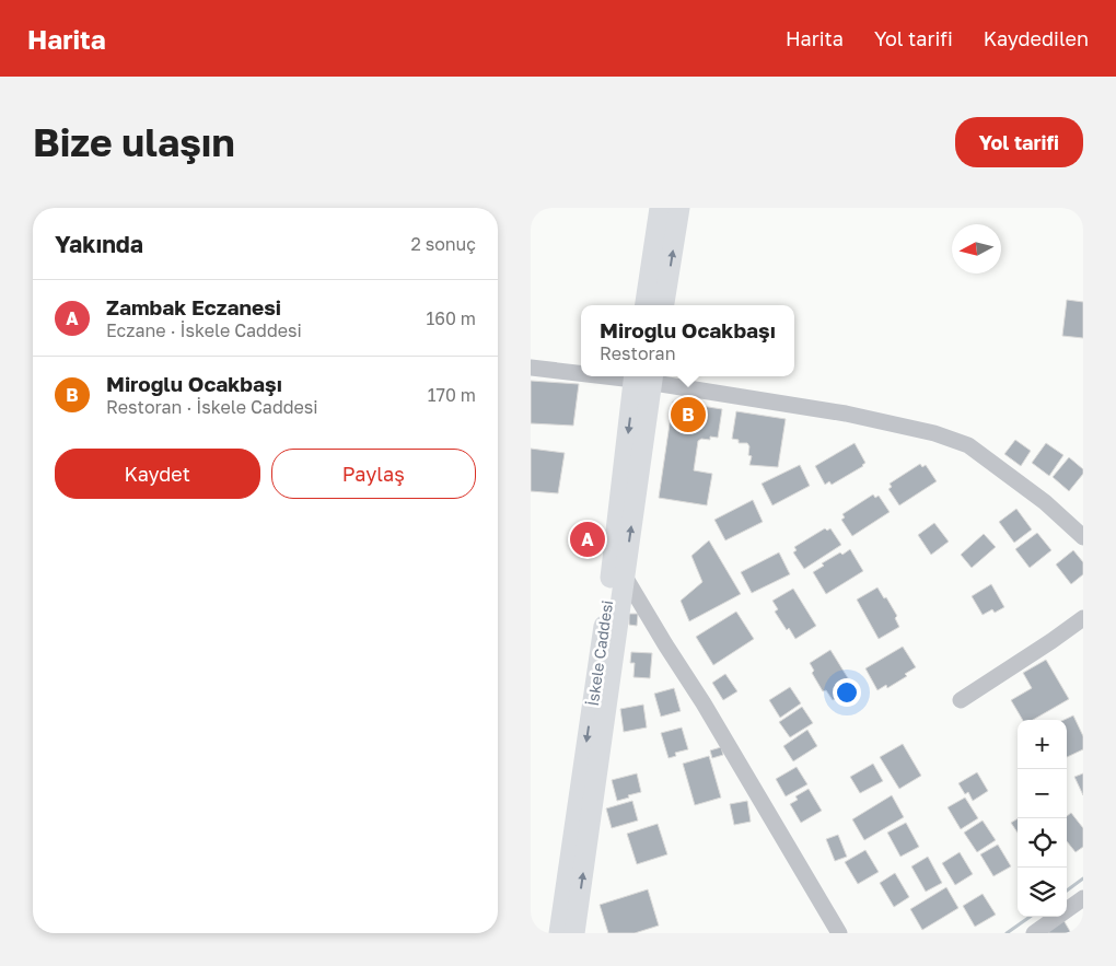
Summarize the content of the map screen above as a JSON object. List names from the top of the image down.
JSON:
{
  "streets": {
    "main road": ["İskele Caddesi"]
  },
  "north": "left",
  "page": {
    "header": "Harita",
    "nav": ["Harita", "Yol tarifi", "Kaydedilen"],
    "buttons": [
      "Yol tarifi",
      ["Kaydet", "Paylaş"]
    ],
    "title": "Bize ulaşın",
    "heading": ["Yakında", "2 sonuç"],
    "list": [
      {
        "mark": "A",
        "name": "Zambak Eczanesi",
        "note": "Eczane · İskele Caddesi",
        "value": "160 m"
      },
      {
        "mark": "B",
        "name": "Miroğlu Ocakbaşı",
        "note": "Restoran · İskele Caddesi",
        "value": "170 m"
      }
    ],
    "popup": ["Miroğlu Ocakbaşı", "Restoran"],
    "pins": ["B", "A"],
    "map_buttons": ["+", "−"]
  }
}
